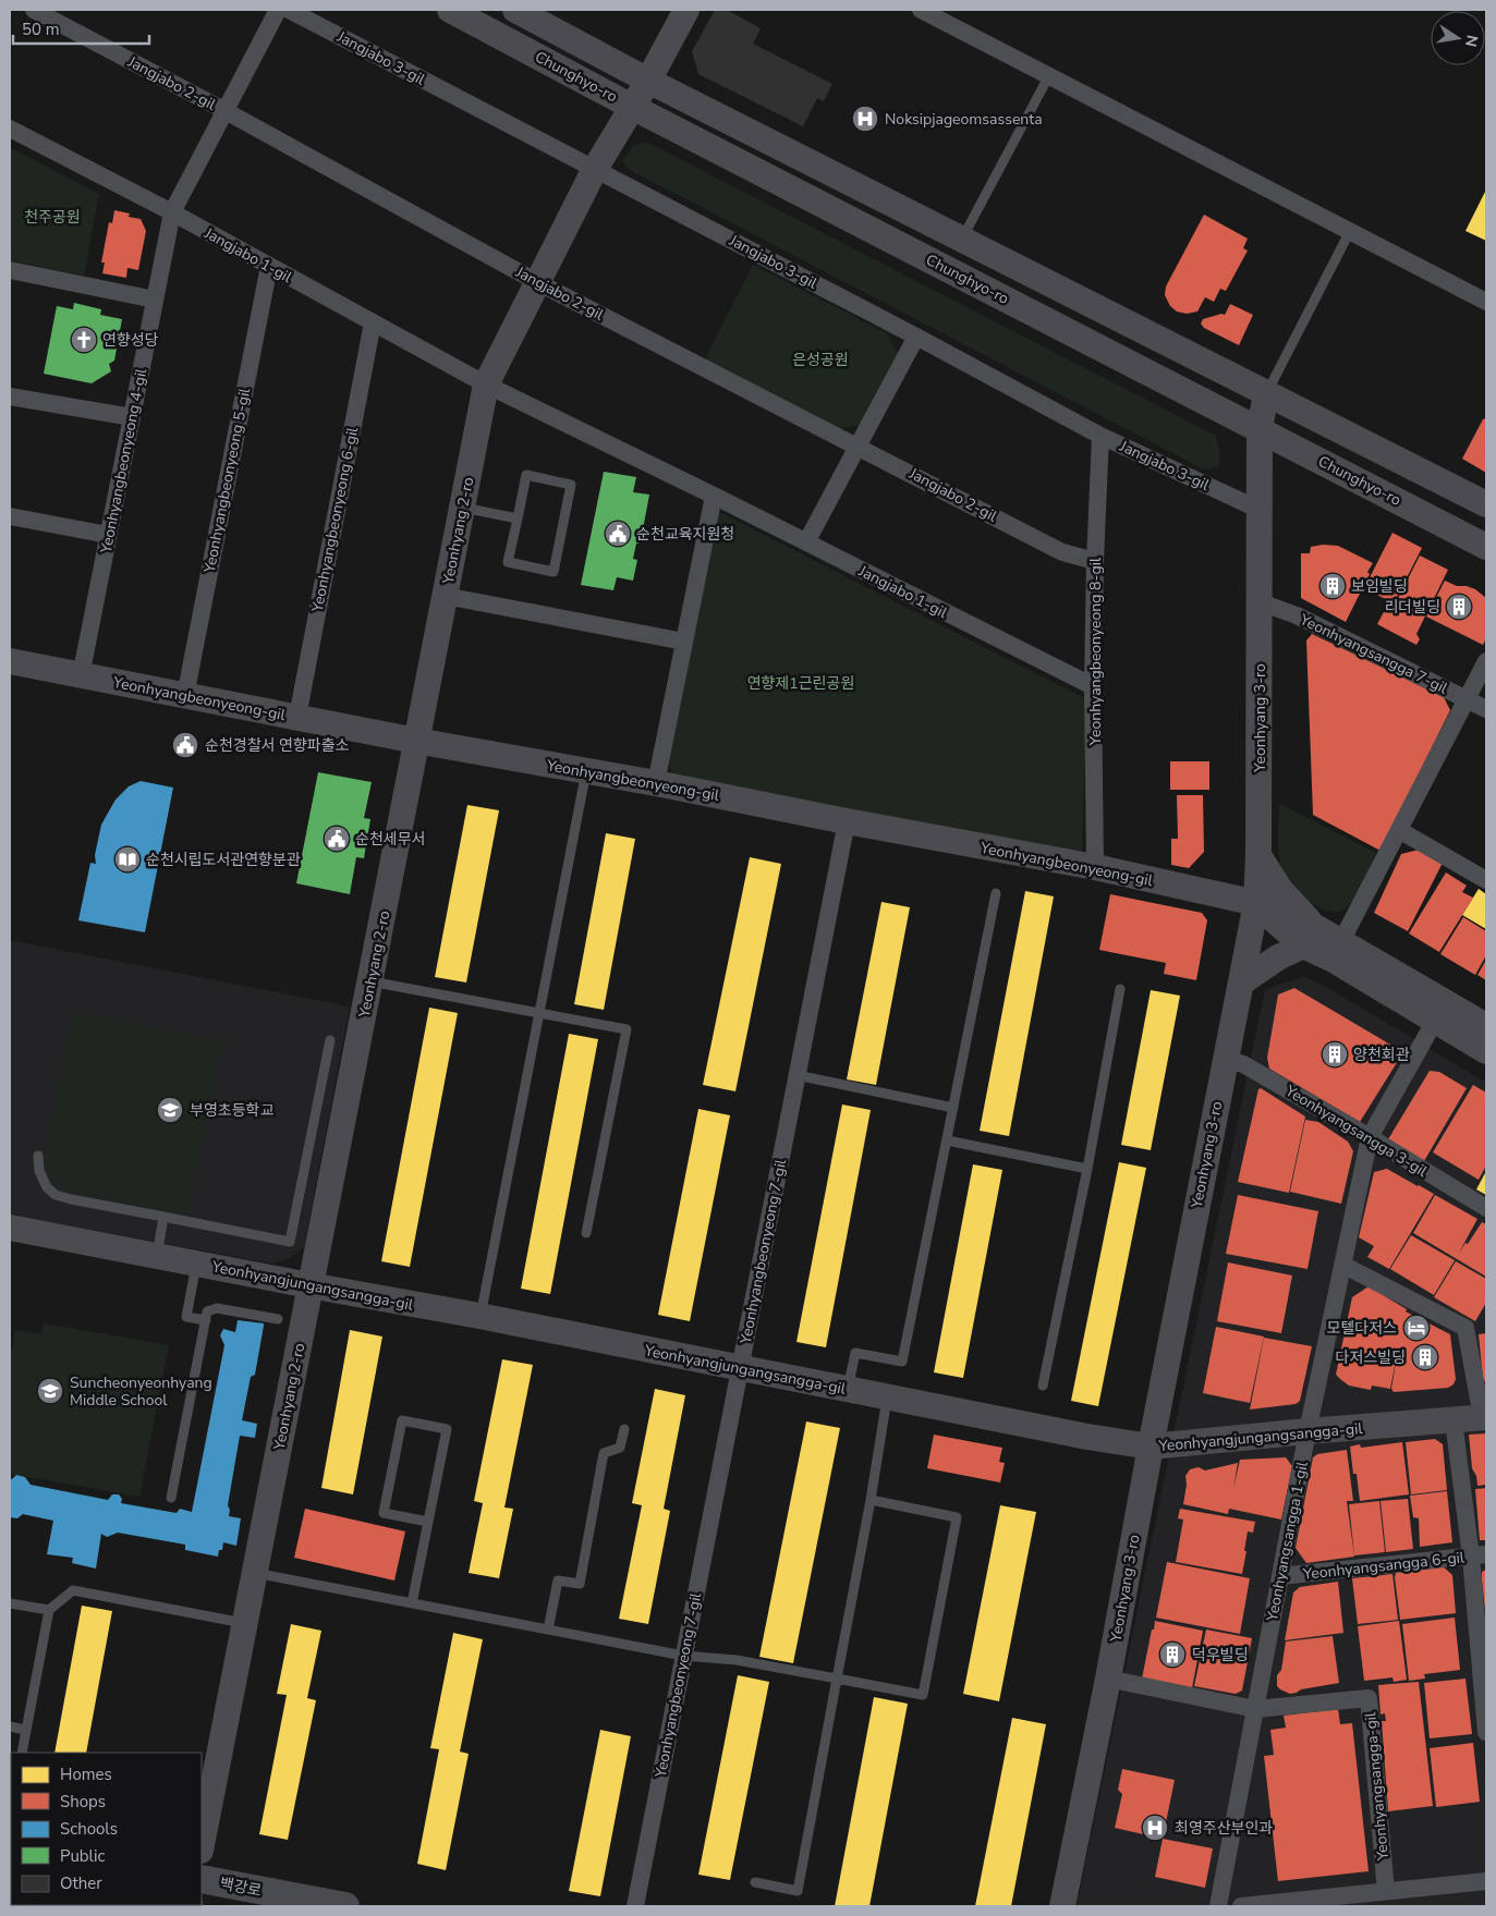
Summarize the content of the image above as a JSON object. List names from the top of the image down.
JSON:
{
  "streets": {
    "main road": ["백강로"],
    "street": [
      "Jangjabo 3-gil",
      "Chunghyo-ro",
      "Jangjabo 2-gil",
      "Jangjabo 1-gil",
      "Yeonhyangbeonyeong 4-gil",
      "Yeonhyangbeonyeong 5-gil",
      "Yeonhyangbeonyeong 6-gil",
      "Yeonhyang 2-ro",
      "Yeonhyangbeonyeong 8-gil",
      "Yeonhyangsangga 7-gil",
      "Yeonhyangbeonyeong-gil",
      "Yeonhyang 3-ro",
      "Yeonhyangsangga 3-gil",
      "Yeonhyangbeonyeong 7-gil",
      "Yeonhyangjungangsangga-gil",
      "Yeonhyangsangga 1-gil",
      "Yeonhyangsangga 6-gil",
      "Yeonhyangsangga-gil"
    ]
  },
  "crossings": [
    ["Jangjabo 3-gil", "Yeonhyang 2-ro"],
    ["Jangjabo 3-gil", "Yeonhyangbeonyeong 8-gil"],
    ["Jangjabo 3-gil", "Yeonhyang 3-ro"],
    ["Chunghyo-ro", "Yeonhyang 2-ro"],
    ["Chunghyo-ro", "Yeonhyang 3-ro"],
    ["Jangjabo 2-gil", "Yeonhyangbeonyeong 4-gil"],
    ["Jangjabo 2-gil", "Yeonhyang 2-ro"],
    ["Jangjabo 2-gil", "Yeonhyangbeonyeong 8-gil"],
    ["Jangjabo 1-gil", "Yeonhyangbeonyeong 4-gil"],
    ["Jangjabo 1-gil", "Yeonhyangbeonyeong 5-gil"],
    ["Jangjabo 1-gil", "Yeonhyangbeonyeong 6-gil"],
    ["Jangjabo 1-gil", "Yeonhyang 2-ro"],
    ["Jangjabo 1-gil", "Yeonhyangbeonyeong 8-gil"],
    ["Yeonhyangbeonyeong 4-gil", "Yeonhyangbeonyeong-gil"],
    ["Yeonhyangbeonyeong 5-gil", "Yeonhyangbeonyeong-gil"],
    ["Yeonhyangbeonyeong 6-gil", "Yeonhyangbeonyeong-gil"],
    ["Yeonhyang 2-ro", "Yeonhyangbeonyeong-gil"],
    ["Yeonhyang 2-ro", "Yeonhyangjungangsangga-gil"],
    ["Yeonhyangbeonyeong 8-gil", "Yeonhyangbeonyeong-gil"],
    ["Yeonhyangsangga 7-gil", "Yeonhyang 3-ro"],
    ["Yeonhyangbeonyeong-gil", "Yeonhyang 3-ro"],
    ["Yeonhyangbeonyeong-gil", "Yeonhyangbeonyeong 7-gil"],
    ["Yeonhyangbeonyeong-gil", "Yeonhyangsangga 1-gil"],
    ["Yeonhyang 3-ro", "Yeonhyangsangga 3-gil"],
    ["Yeonhyang 3-ro", "Yeonhyangjungangsangga-gil"],
    ["Yeonhyangsangga 3-gil", "Yeonhyangsangga 1-gil"],
    ["Yeonhyangbeonyeong 7-gil", "Yeonhyangjungangsangga-gil"],
    ["Yeonhyangjungangsangga-gil", "Yeonhyangsangga 1-gil"],
    ["Yeonhyangsangga 1-gil", "Yeonhyangsangga 6-gil"],
    ["Yeonhyangsangga 1-gil", "Yeonhyangsangga-gil"]
  ],
  "parks": ["천주공원", "은성공원", "연향제1근린공원"],
  "places": {
    "hospital": ["Noksipjageomsassenta", "최영주산부인과"],
    "church": ["연향성당"],
    "public building": ["순천교육지원청", "순천경찰서 연향파출소", "순천세무서"],
    "building": [
      "보임빌딩",
      "리더빌딩",
      "양천회관",
      "다저스빌딩",
      "덕우빌딩"
    ],
    "library": ["순천시립도서관연향분관"],
    "school or university": ["부영초등학교", "Suncheonyeonhyang Middle School"],
    "hotel": ["모텔다저스"]
  },
  "legend": [
    "Homes",
    "Shops",
    "Schools",
    "Public",
    "Other"
  ],
  "scale_bar": "50 m",
  "north": "right"
}
